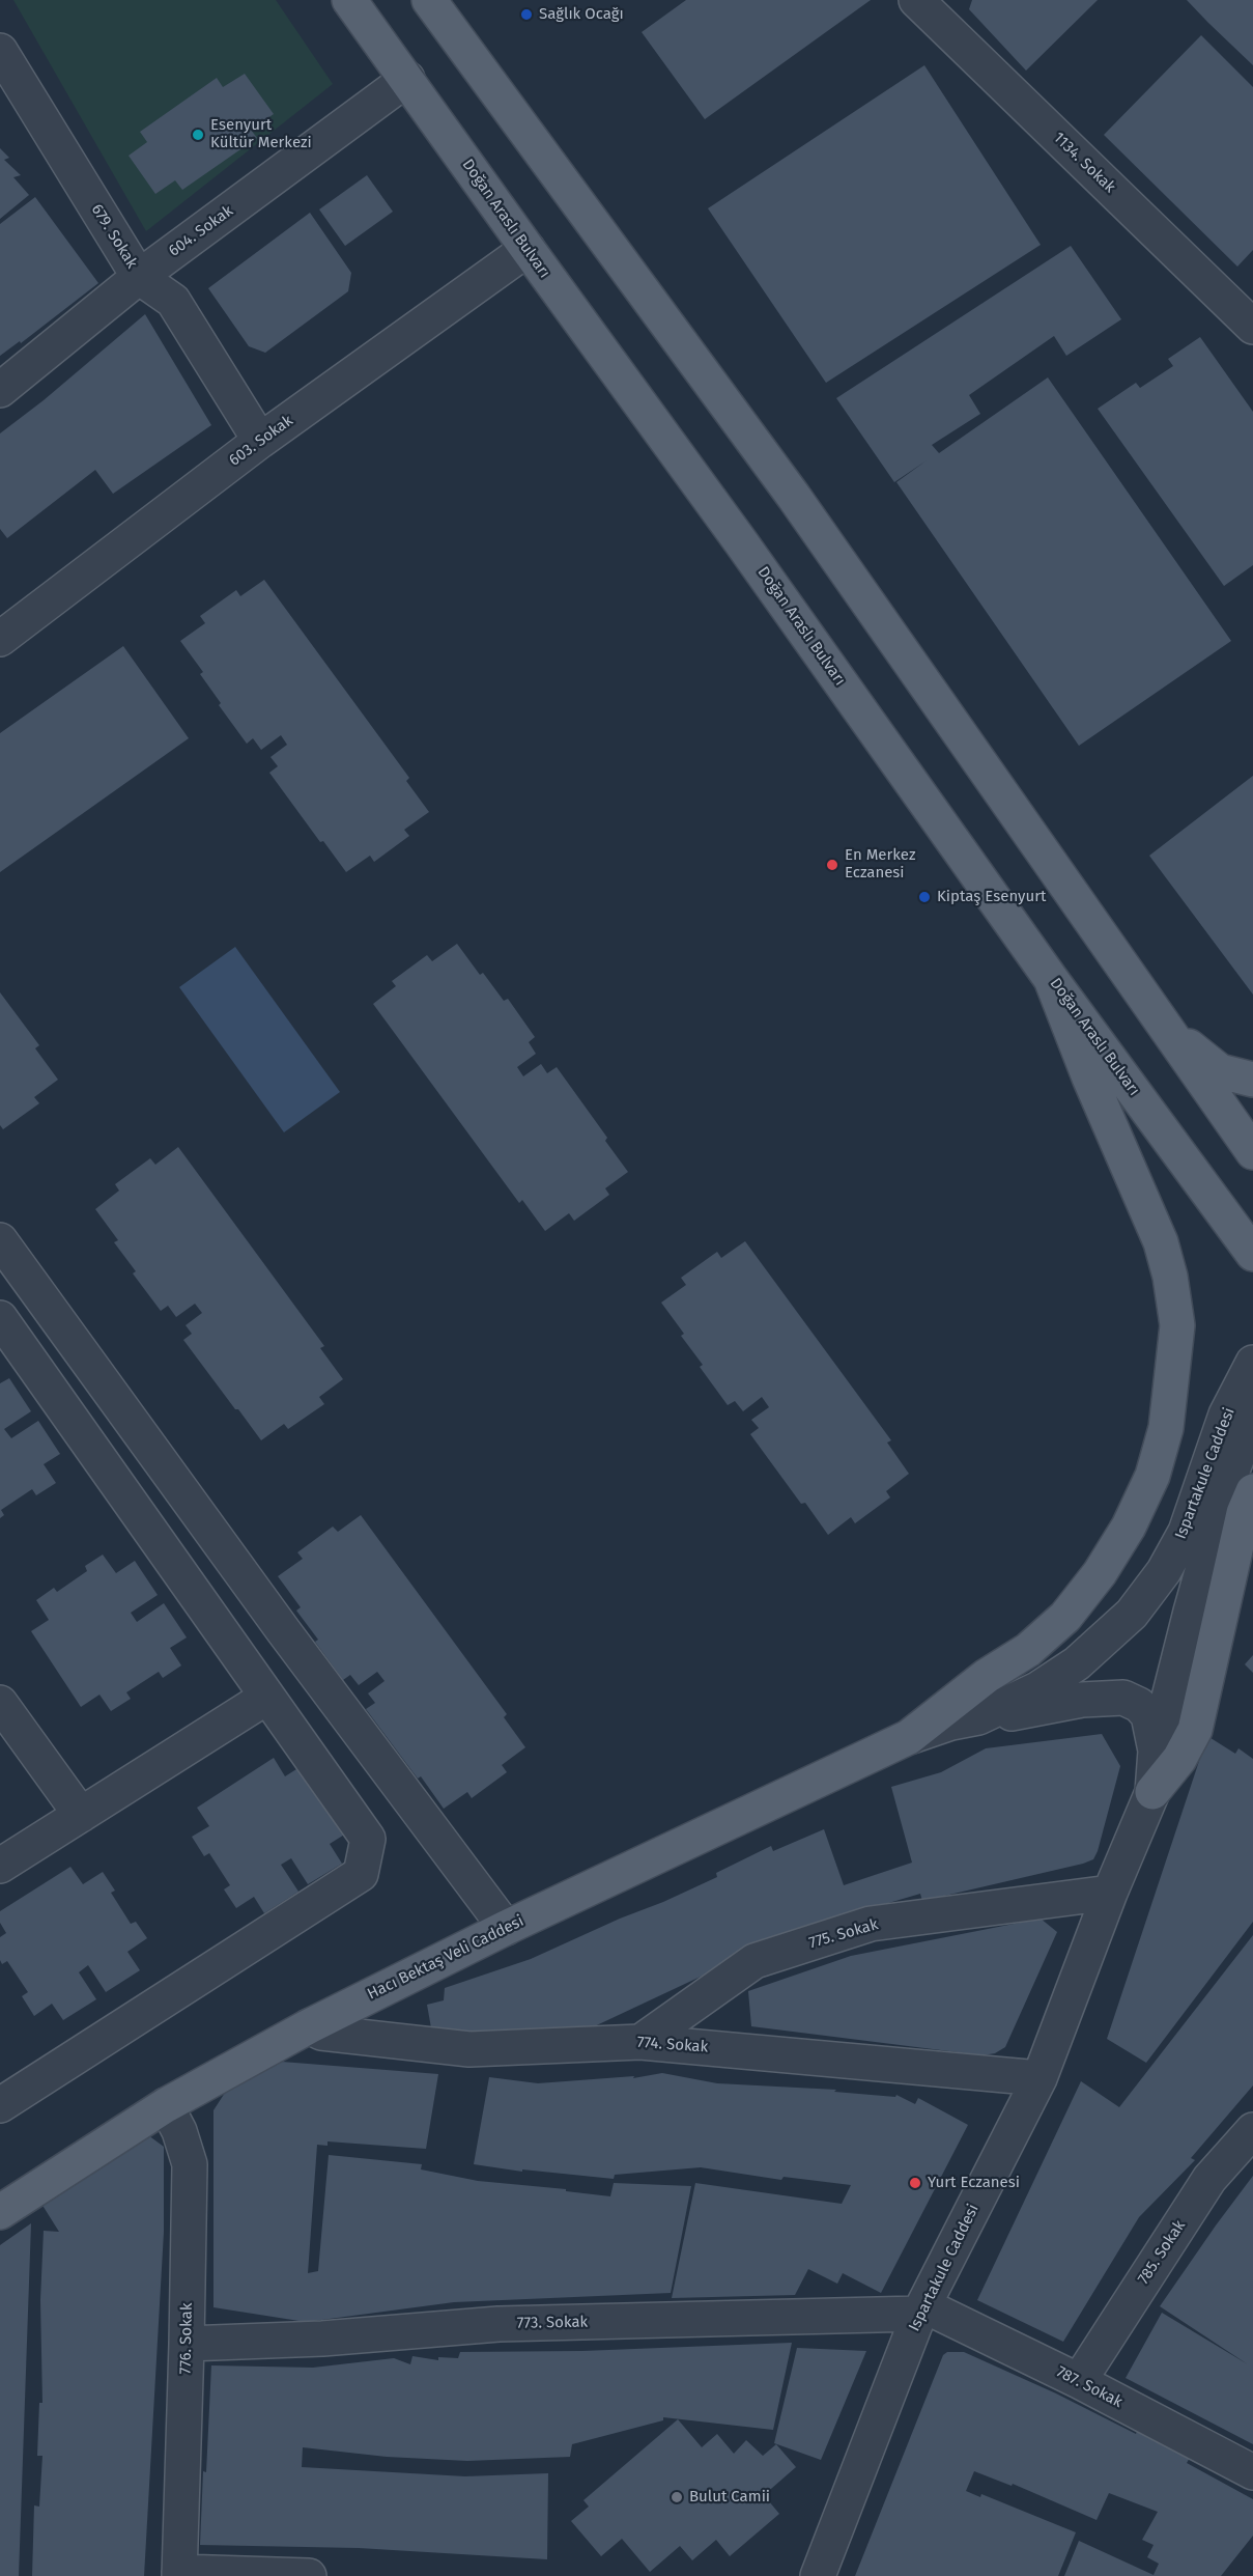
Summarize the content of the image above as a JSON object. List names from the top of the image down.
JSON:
{
  "streets": {
    "main road": ["Doğan Araslı Bulvarı", "Hacı Bektaş Veli Caddesi"],
    "street": [
      "1134. Sokak",
      "604. Sokak",
      "679. Sokak",
      "603. Sokak",
      "Ispartakule Caddesi",
      "775. Sokak",
      "774. Sokak",
      "785. Sokak",
      "773. Sokak",
      "776. Sokak",
      "787. Sokak"
    ]
  },
  "crossings": [
    ["Doğan Araslı Bulvarı", "604. Sokak"],
    ["Doğan Araslı Bulvarı", "603. Sokak"],
    ["Doğan Araslı Bulvarı", "Hacı Bektaş Veli Caddesi"],
    ["604. Sokak", "679. Sokak"],
    ["679. Sokak", "603. Sokak"],
    ["Ispartakule Caddesi", "775. Sokak"],
    ["Ispartakule Caddesi", "Hacı Bektaş Veli Caddesi"],
    ["Ispartakule Caddesi", "774. Sokak"],
    ["Ispartakule Caddesi", "773. Sokak"],
    ["Ispartakule Caddesi", "787. Sokak"],
    ["775. Sokak", "774. Sokak"],
    ["Hacı Bektaş Veli Caddesi", "774. Sokak"],
    ["Hacı Bektaş Veli Caddesi", "776. Sokak"],
    ["785. Sokak", "787. Sokak"],
    ["773. Sokak", "776. Sokak"],
    ["773. Sokak", "787. Sokak"]
  ],
  "places": [
    "Sağlık Ocağı",
    "Esenyurt Kültür Merkezi",
    "En Merkez Eczanesi",
    "Kiptaş Esenyurt",
    "Yurt Eczanesi",
    "Bulut Camii"
  ]
}
